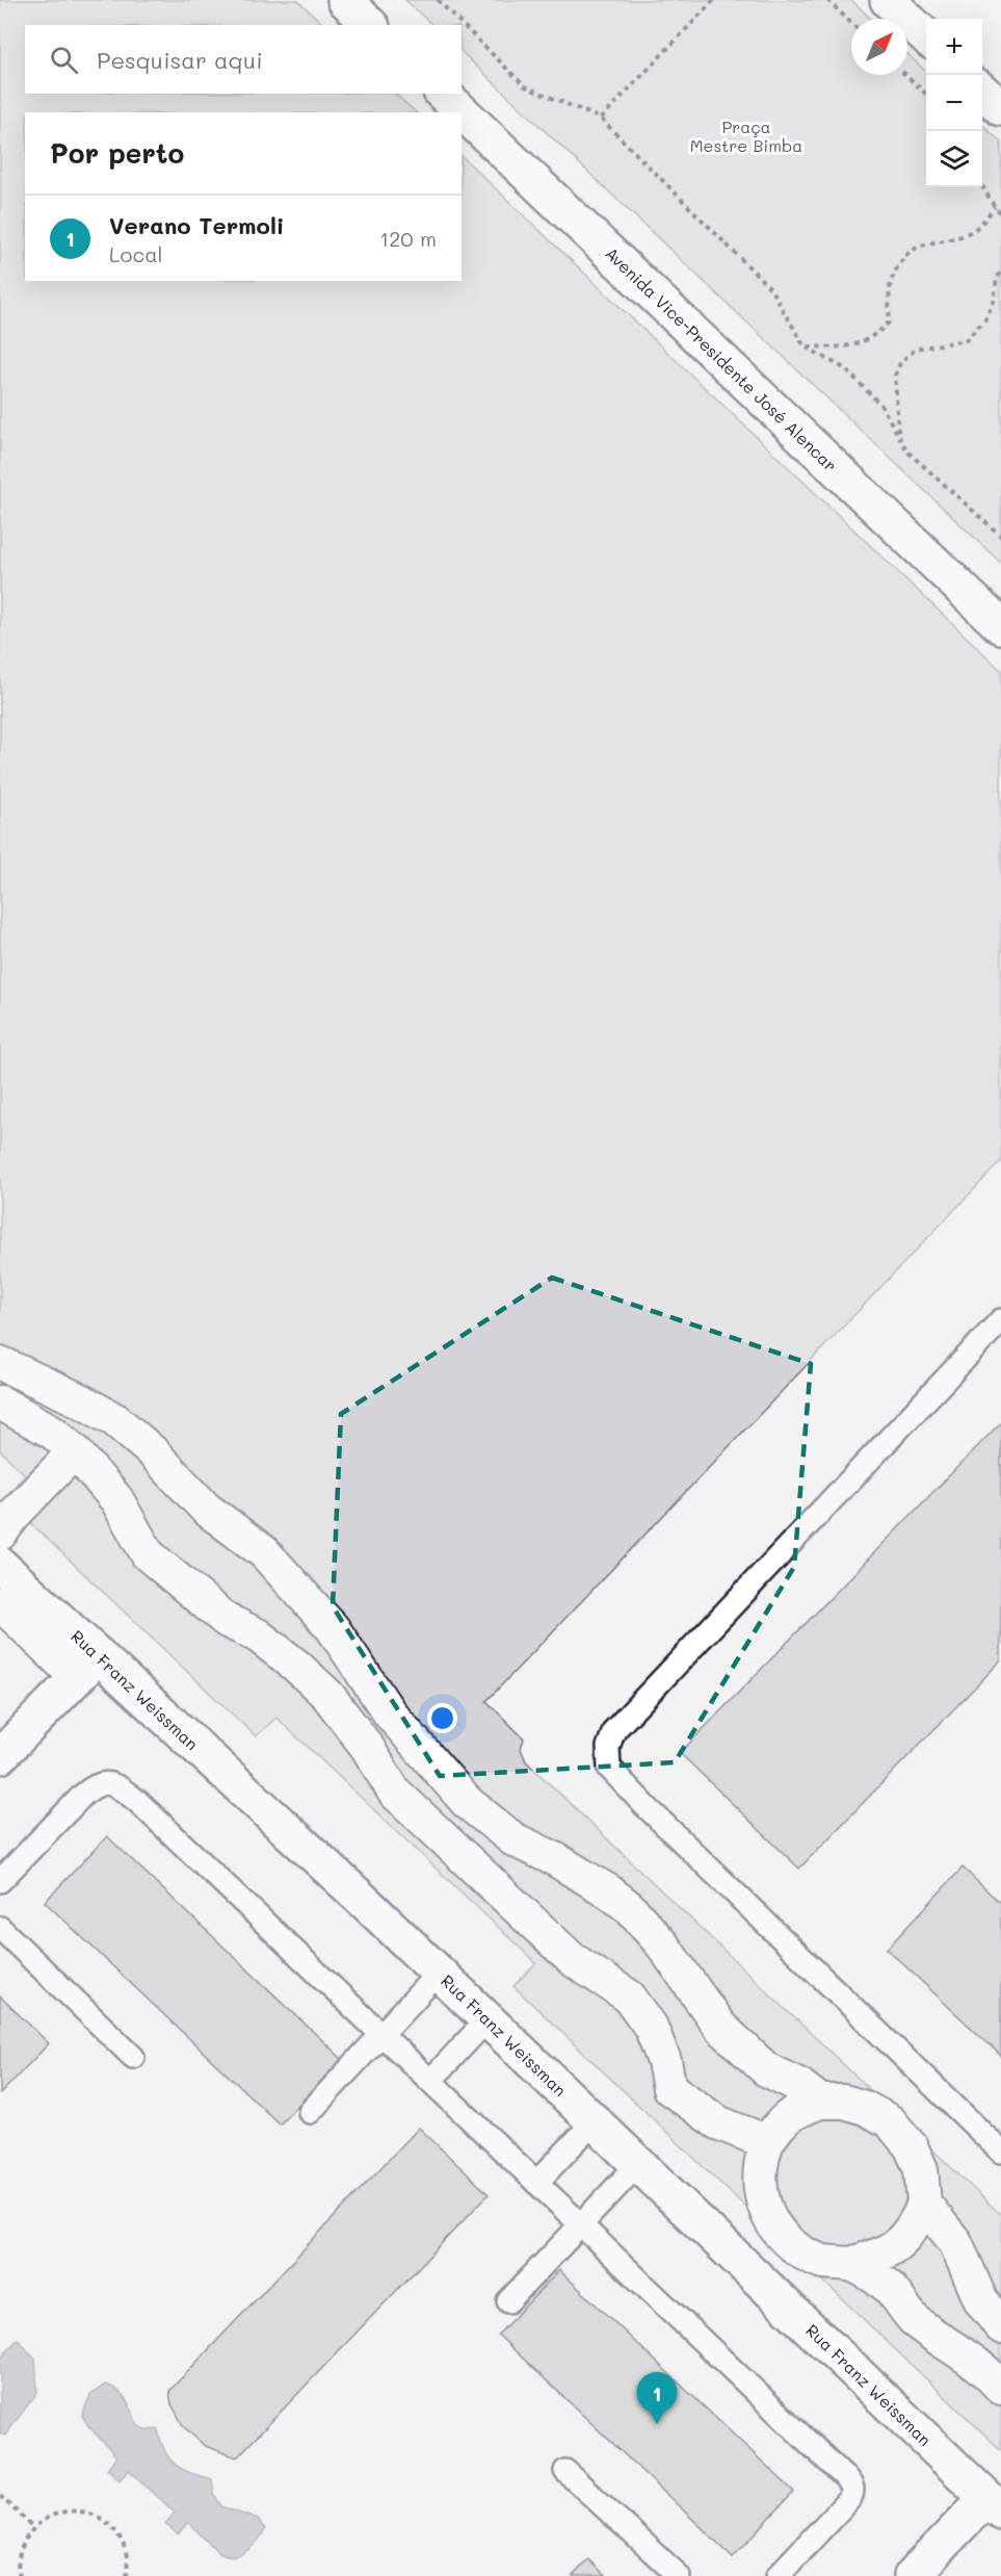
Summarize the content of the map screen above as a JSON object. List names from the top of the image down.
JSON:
{
  "streets": {
    "street": ["Avenida Vice-Presidente José Alencar", "Rua Franz Weissman"]
  },
  "parks": ["Praça Mestre Bimba"],
  "north": "top right",
  "page": {
    "map_buttons": ["+", "−"],
    "search": "Pesquisar aqui",
    "heading": "Por perto",
    "list": [
      {
        "mark": "1",
        "name": "Verano Termoli",
        "note": "Local",
        "value": "120 m"
      }
    ],
    "pins": "1"
  }
}
